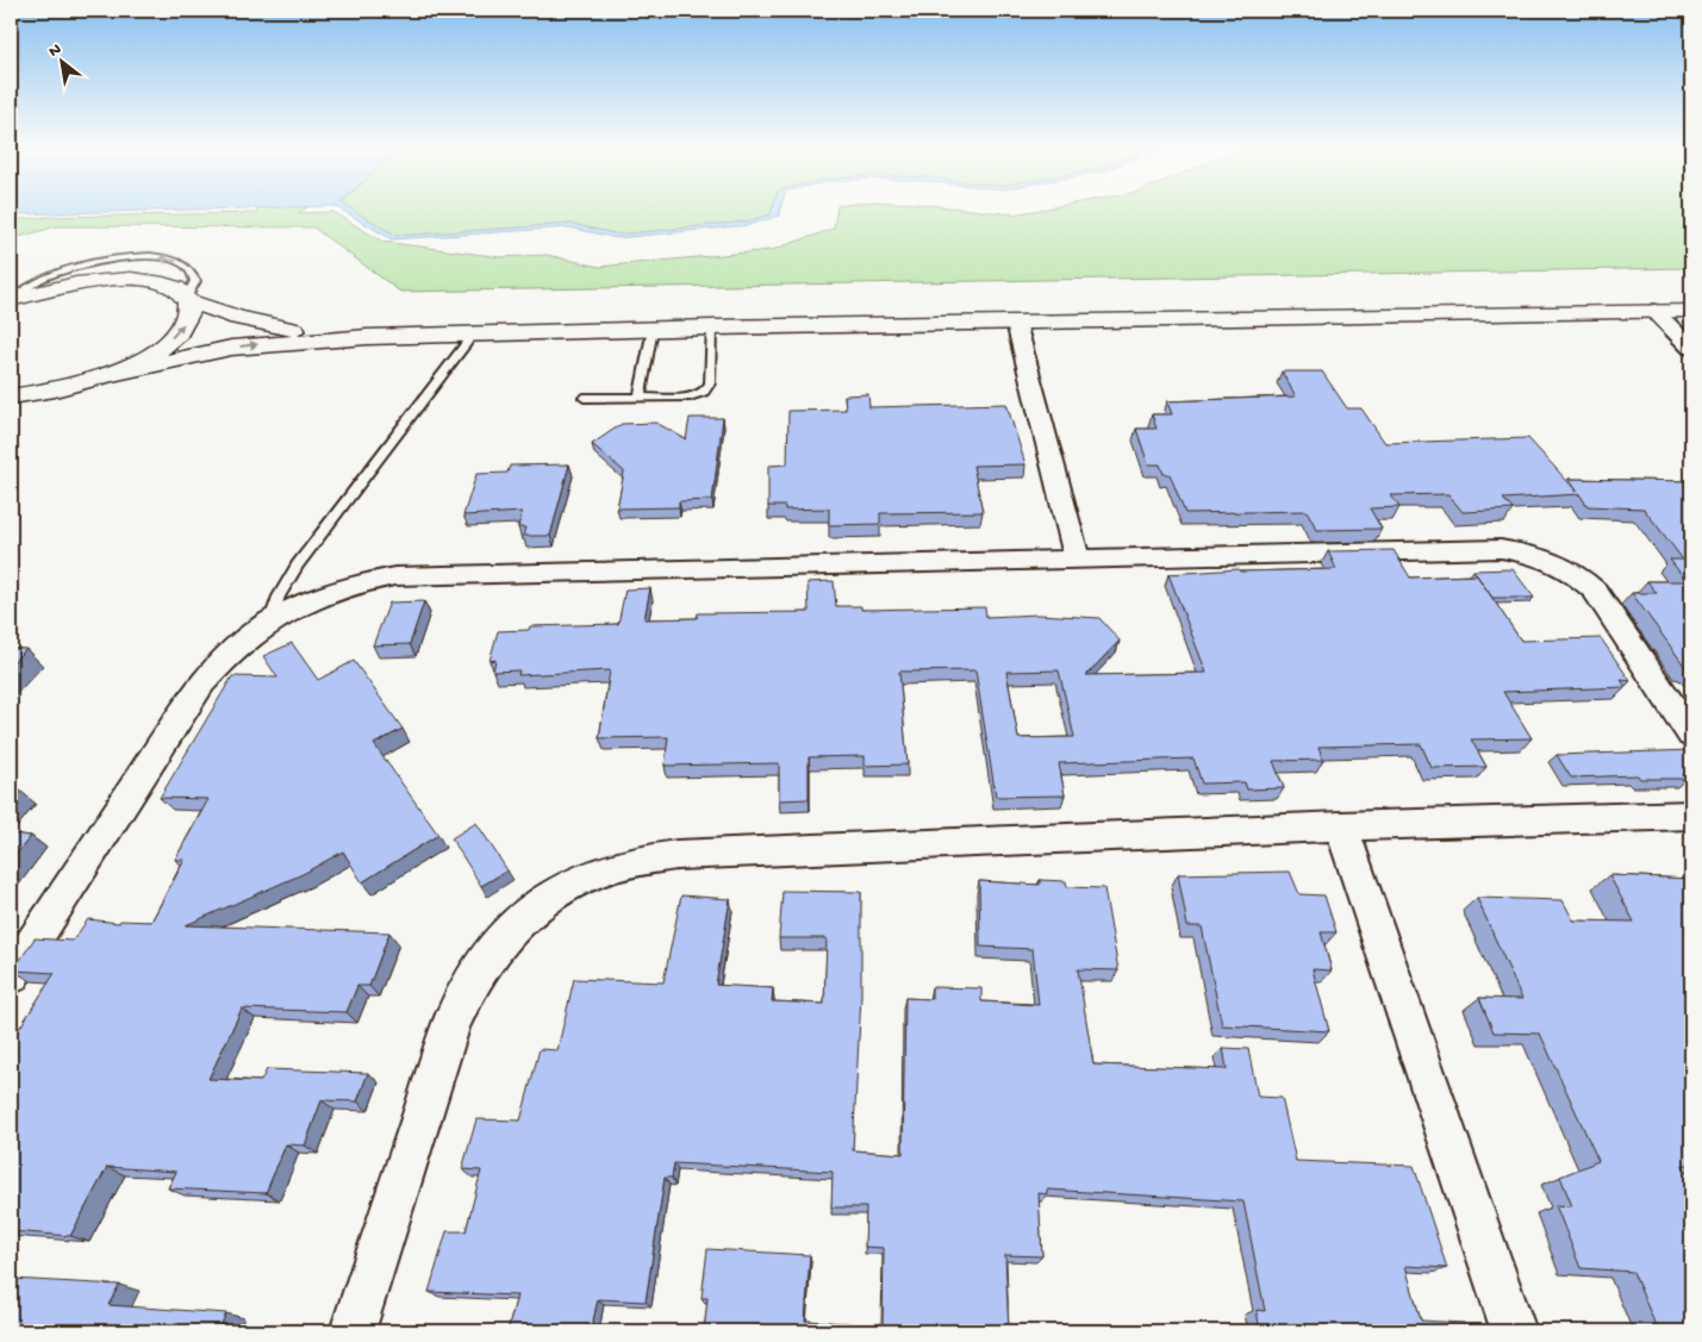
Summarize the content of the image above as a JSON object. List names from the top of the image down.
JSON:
{
  "north": "top left"
}
